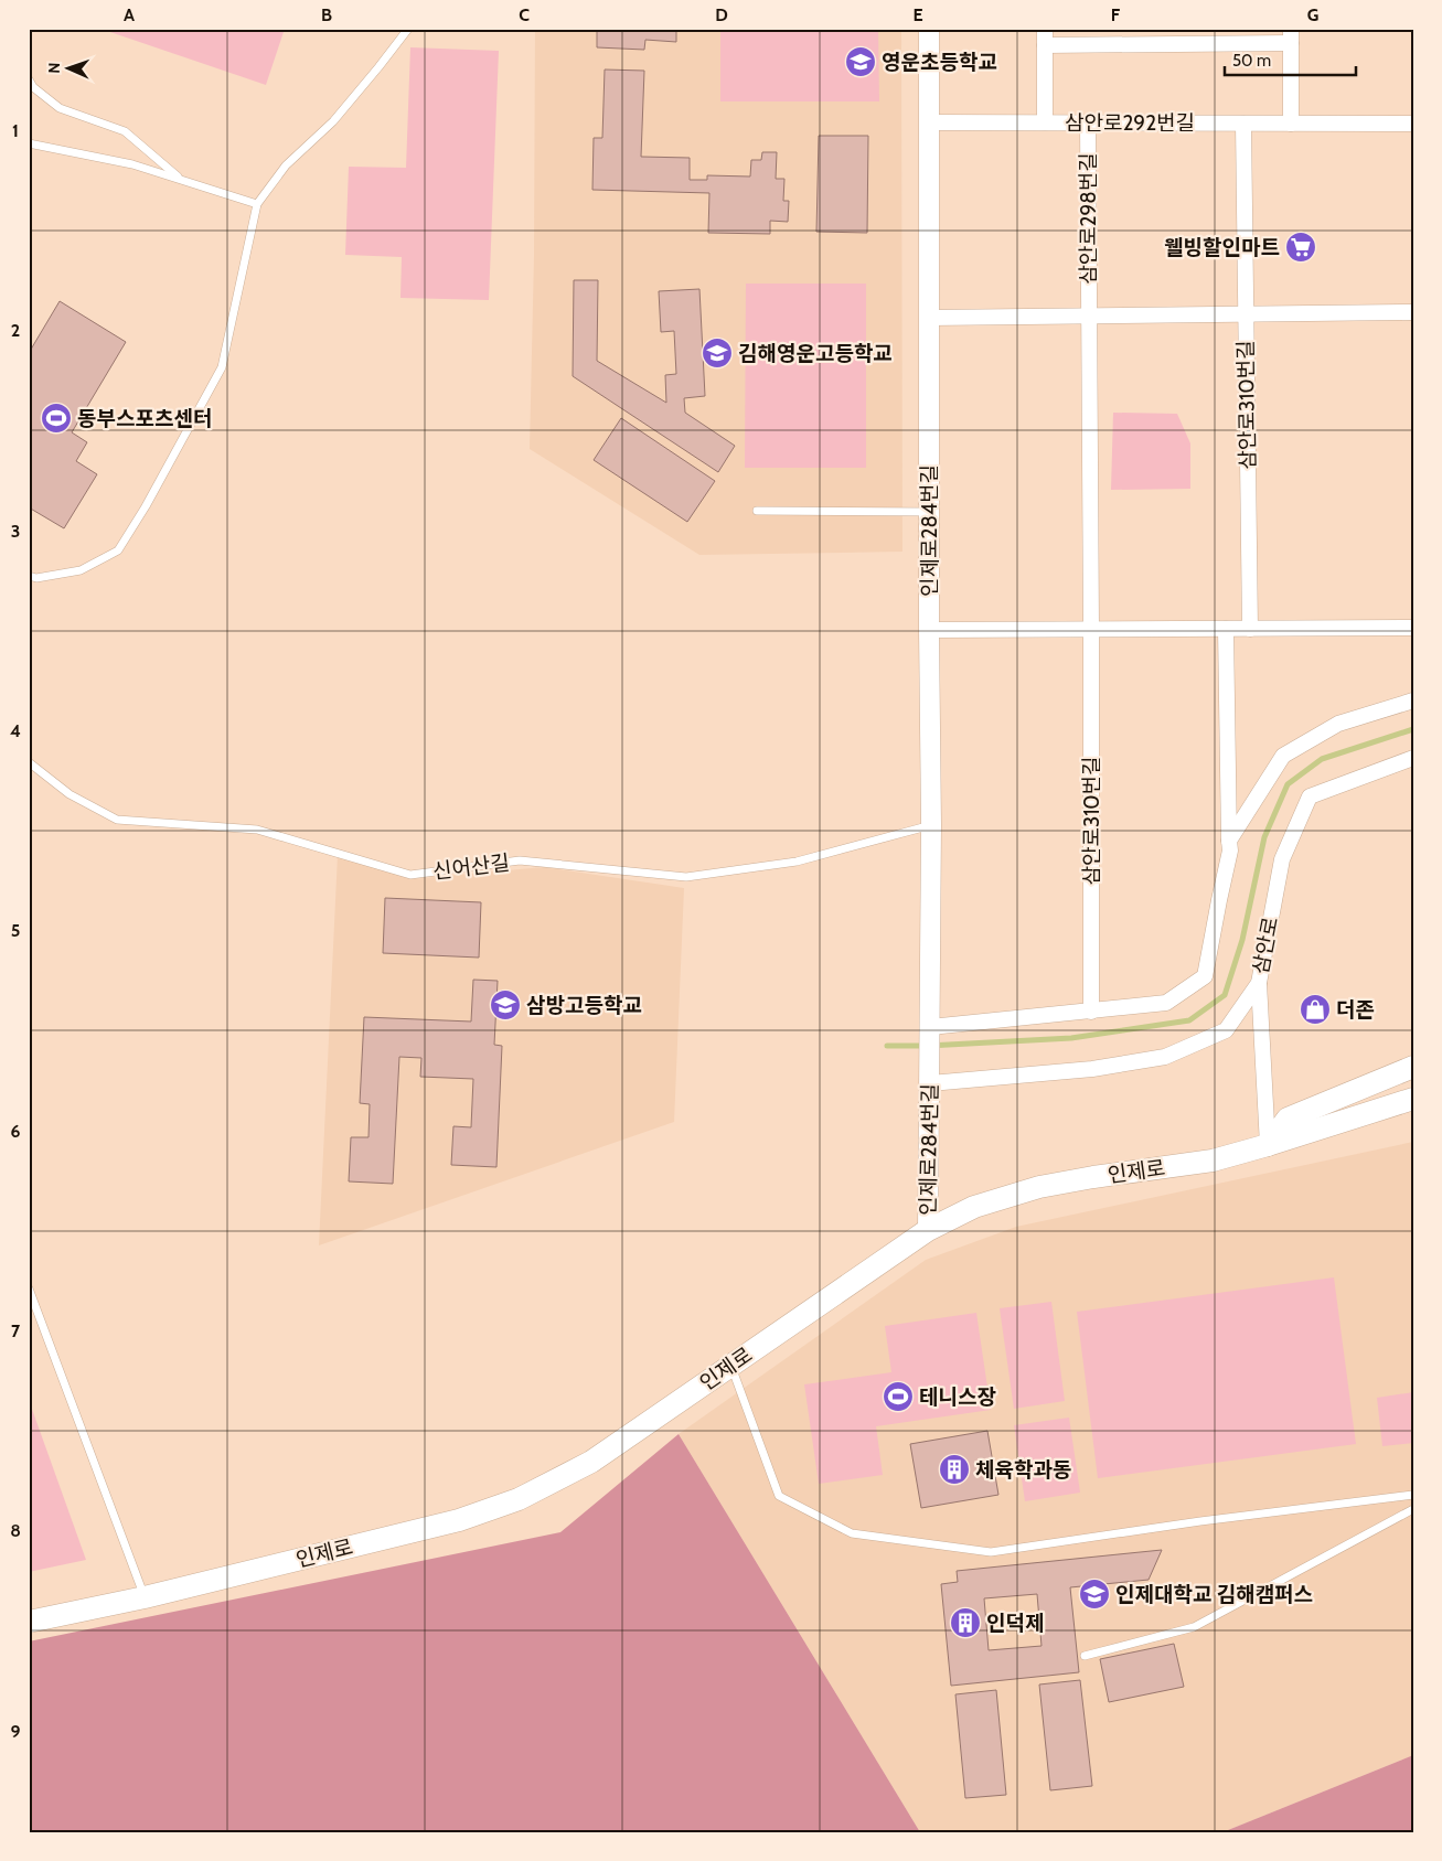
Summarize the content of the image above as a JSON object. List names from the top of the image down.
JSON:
{
  "streets": {
    "main road": ["인제로"],
    "street": [
      "삼안로292번길",
      "삼안로298번길",
      "삼안로310번길",
      "인제로284번길",
      "삼안로"
    ],
    "lane": ["신어산길"]
  },
  "crossings": [
    ["삼안로292번길", "삼안로298번길"],
    ["삼안로298번길", "삼안로310번길"],
    ["삼안로298번길", "인제로284번길"],
    ["인제로284번길", "신어산길"],
    ["인제로284번길", "삼안로"],
    ["인제로284번길", "인제로"]
  ],
  "places": {
    "school or university": [
      "영운초등학교",
      "김해영운고등학교",
      "삼방고등학교",
      "인제대학교 김해캠퍼스"
    ],
    "supermarket": ["웰빙할인마트"],
    "sports": ["동부스포츠센터", "테니스장"],
    "shop": ["더존"],
    "building": ["체육학과동", "인덕제"]
  },
  "scale_bar": "50 m",
  "north": "left",
  "grid": {
    "columns": [
      "A",
      "B",
      "C",
      "D",
      "E",
      "F",
      "G"
    ],
    "rows": [
      "1",
      "2",
      "3",
      "4",
      "5",
      "6",
      "7",
      "8",
      "9"
    ]
  }
}
